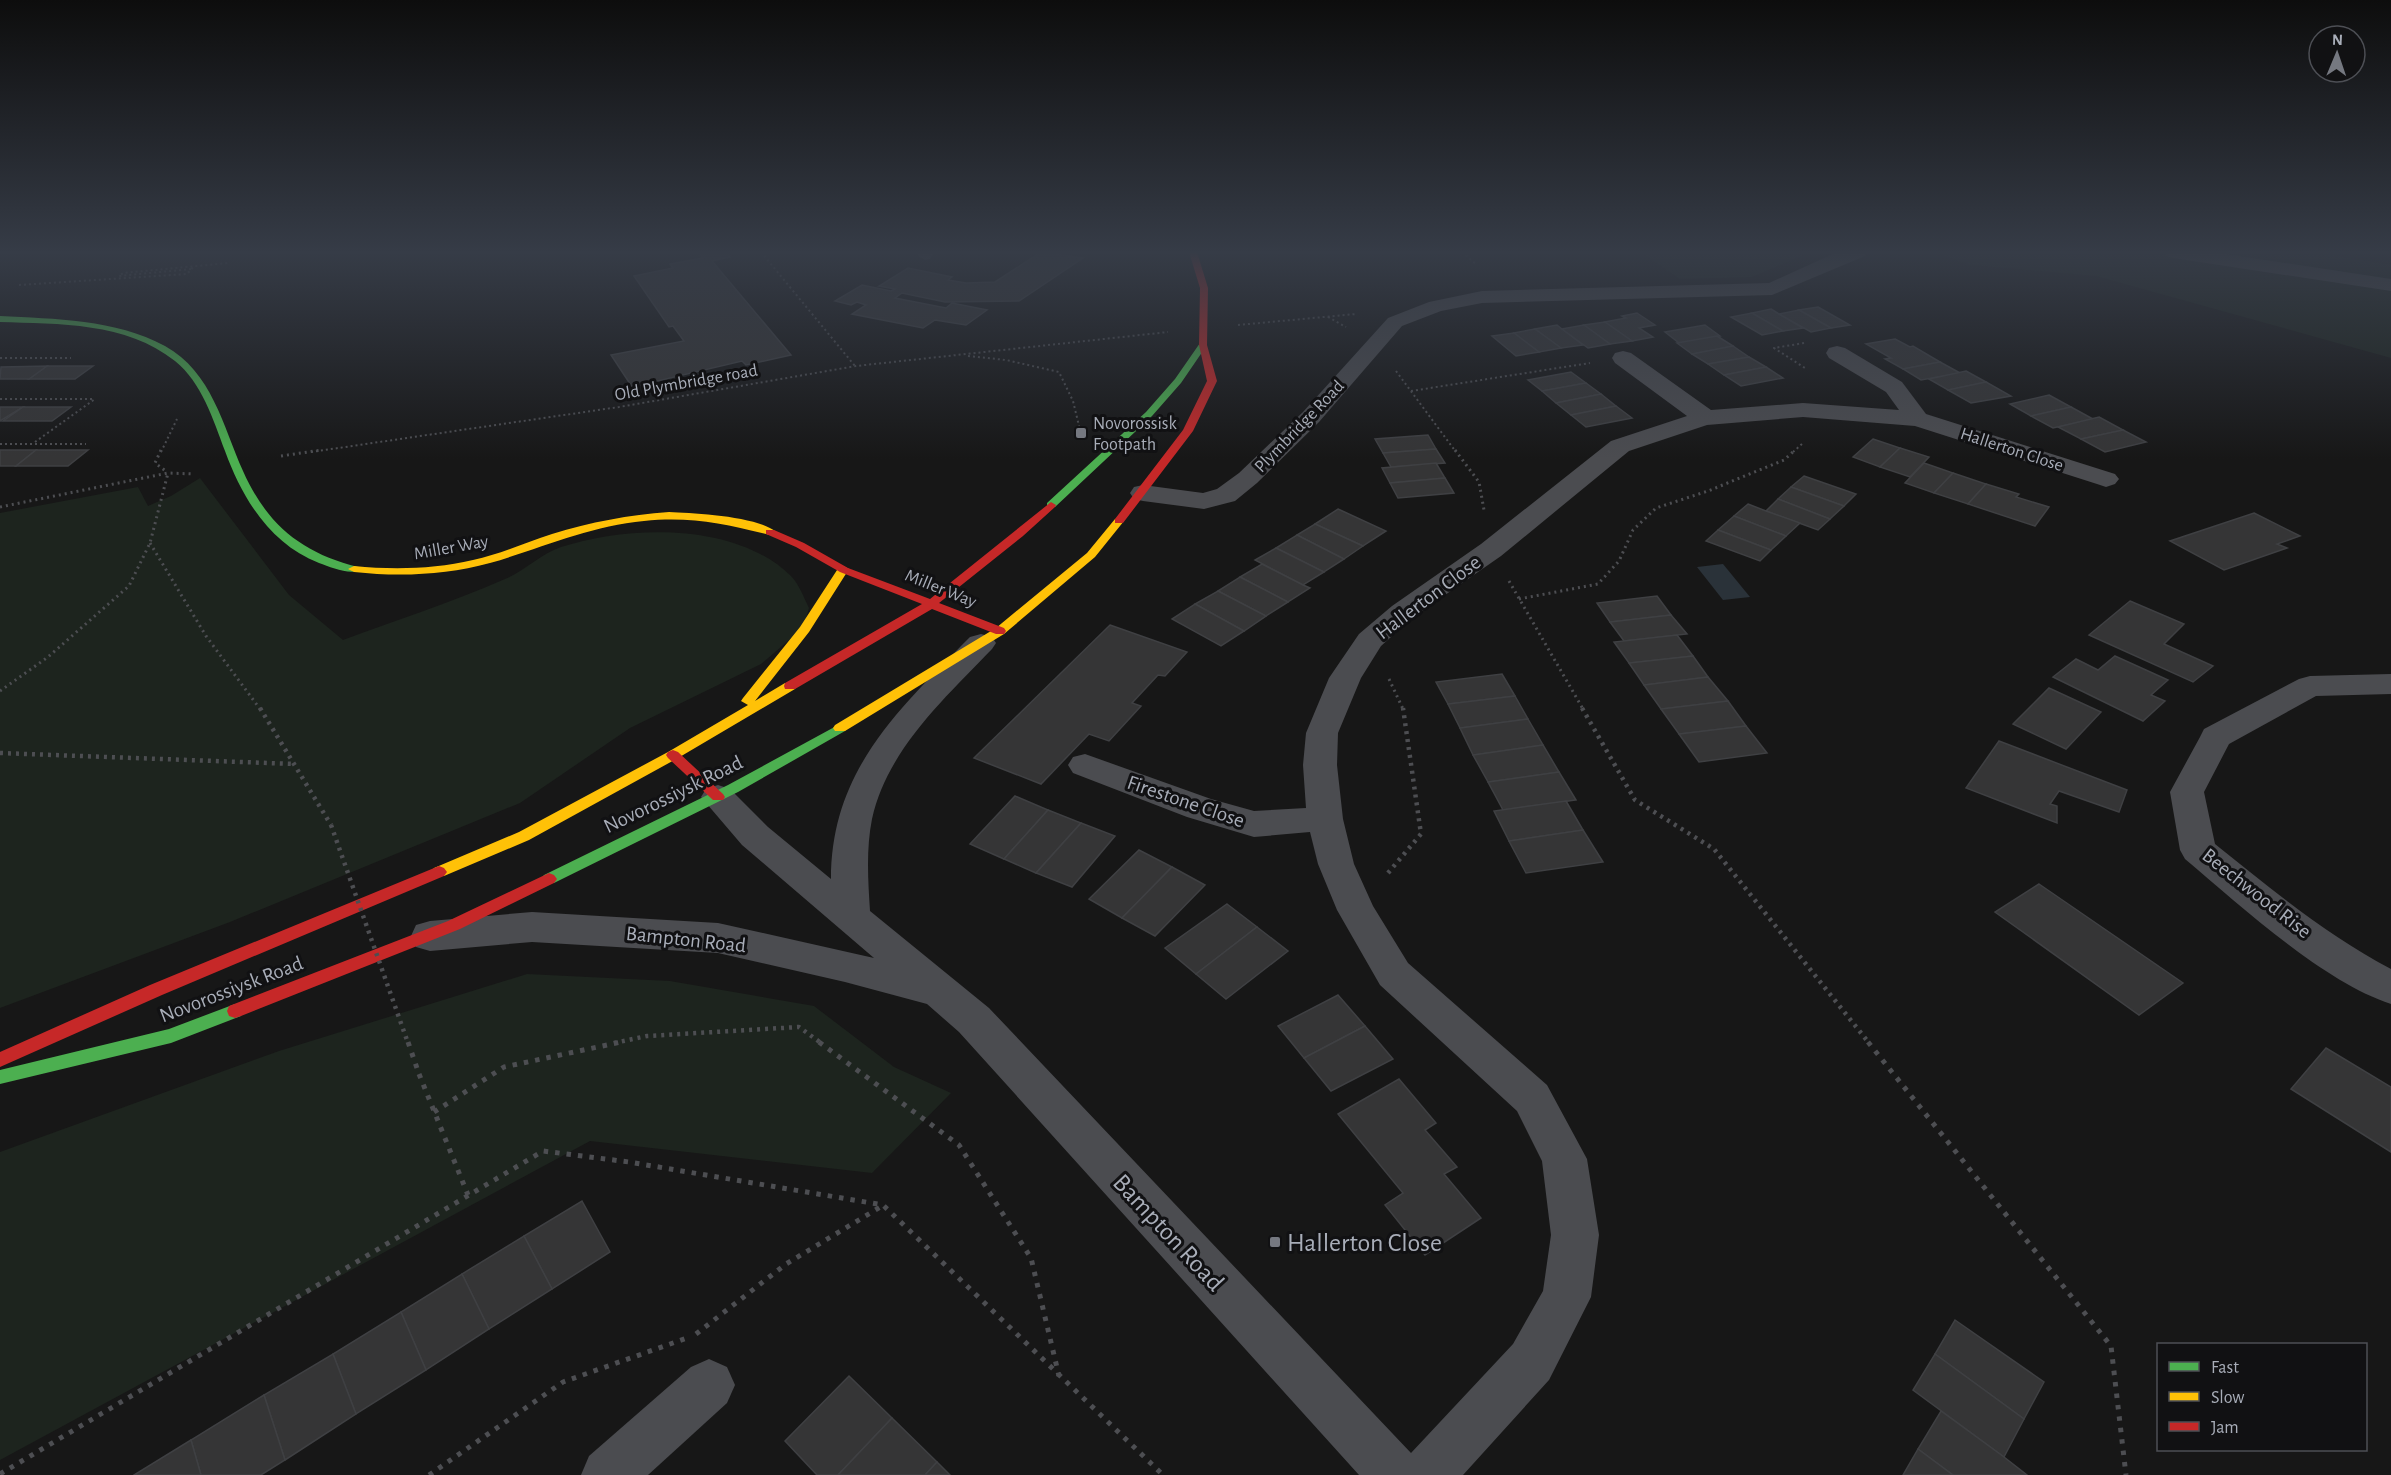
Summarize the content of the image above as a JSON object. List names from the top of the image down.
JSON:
{
  "streets": {
    "main road": ["Miller Way", "Novorossiysk Road"],
    "street": [
      "Plymbridge Road",
      "Hallerton Close",
      "Firestone Close",
      "Beechwood Rise",
      "Bampton Road"
    ],
    "path": ["Old Plymbridge road"]
  },
  "crossings": [
    ["Plymbridge Road", "Novorossiysk Road"],
    ["Hallerton Close", "Firestone Close"],
    ["Miller Way", "Novorossiysk Road"],
    ["Novorossiysk Road", "Bampton Road"]
  ],
  "places": {
    "transit": ["Novorossisk Footpath", "Hallerton Close"]
  },
  "legend": ["Fast", "Slow", "Jam"],
  "north": "top"
}
